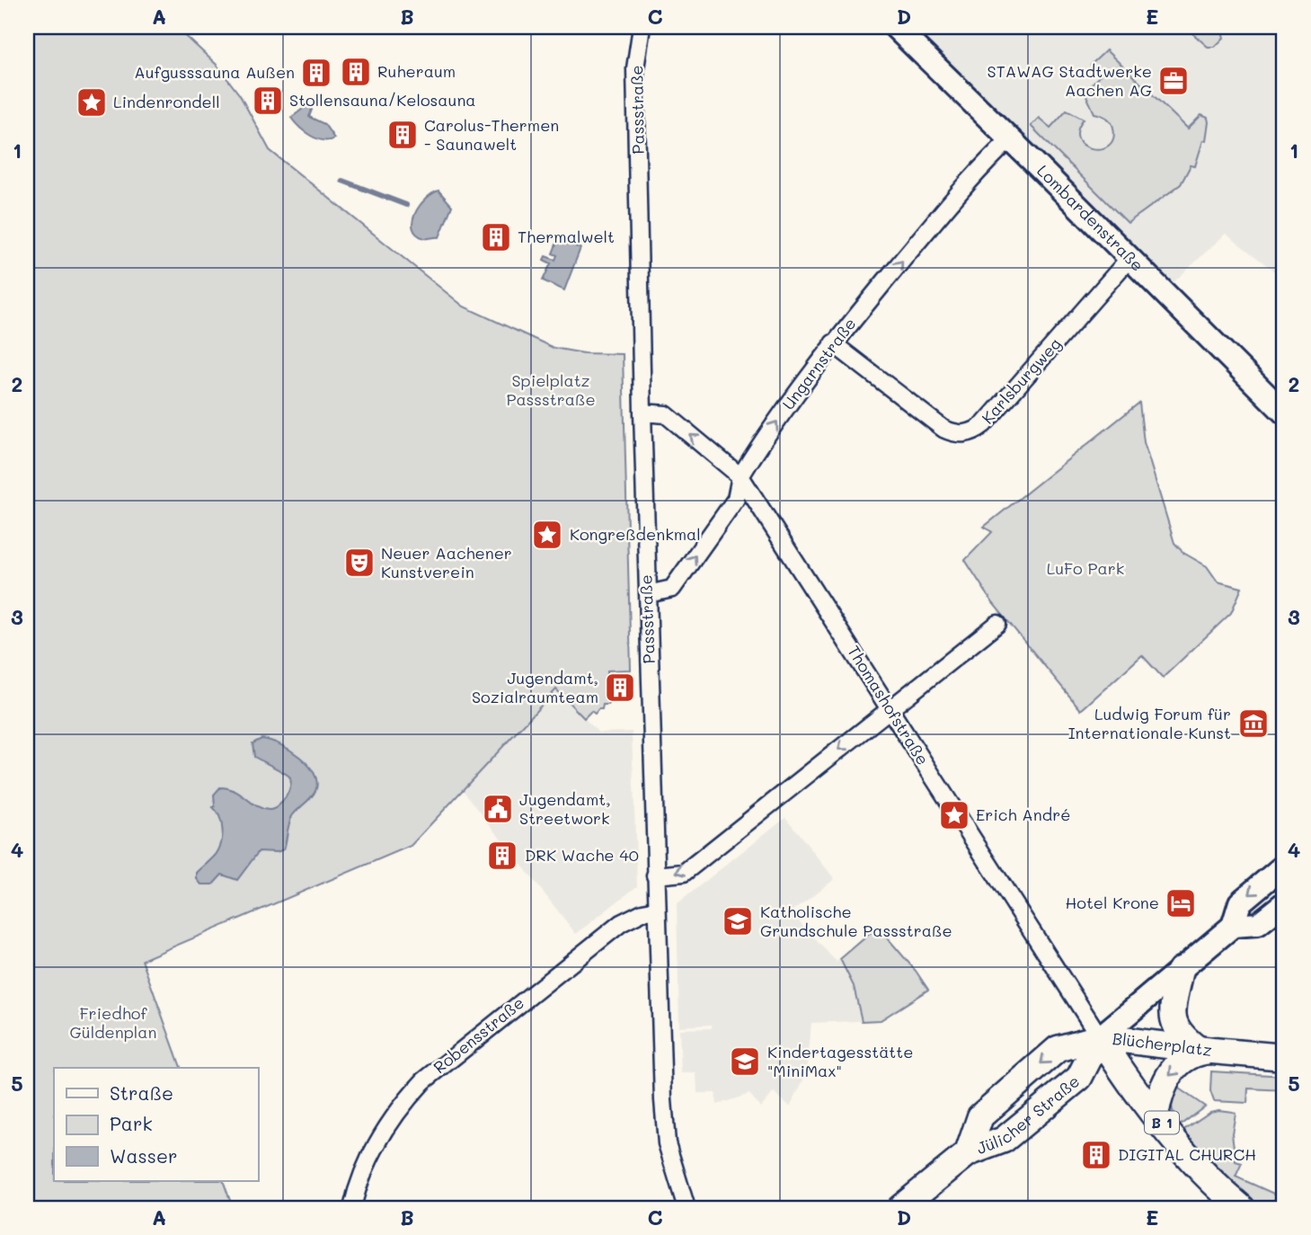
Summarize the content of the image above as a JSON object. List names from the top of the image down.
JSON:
{
  "streets": {
    "main road": ["Blücherplatz", "Jülicher Straße", "B 1"],
    "street": [
      "Passstraße",
      "Lombardenstraße",
      "Ungarnstraße",
      "Karlsburgweg",
      "Thomashofstraße",
      "Robensstraße"
    ]
  },
  "crossings": [
    ["Passstraße", "Ungarnstraße"],
    ["Passstraße", "Thomashofstraße"],
    ["Passstraße", "Robensstraße"],
    ["Lombardenstraße", "Ungarnstraße"],
    ["Lombardenstraße", "Karlsburgweg"],
    ["Ungarnstraße", "Karlsburgweg"],
    ["Ungarnstraße", "Thomashofstraße"],
    ["Thomashofstraße", "Blücherplatz"],
    ["Thomashofstraße", "Jülicher Straße"],
    ["Blücherplatz", "Jülicher Straße"]
  ],
  "one_way": ["Ungarnstraße"],
  "parks": ["Spielplatz Passstraße", "LuFo Park", "Friedhof Güldenplan"],
  "places": {
    "building": [
      "Ruheraum",
      "Aufgusssauna Außen",
      "Stollensauna/Kelosauna",
      "Carolus-Thermen - Saunawelt",
      "Thermalwelt",
      "Jugendamt, Sozialraumteam",
      "DRK Wache 40",
      "DIGITAL CHURCH"
    ],
    "office": ["STAWAG Stadtwerke Aachen AG"],
    "place": ["Lindenrondell", "Kongreßdenkmal", "Erich André"],
    "theatre": ["Neuer Aachener Kunstverein"],
    "museum": ["Ludwig Forum für Internationale Kunst"],
    "public building": ["Jugendamt, Streetwork"],
    "hotel": ["Hotel Krone"],
    "school or university": ["Katholische Grundschule Passstraße", "Kindertagesstätte \"MiniMax\""]
  },
  "legend": ["Straße", "Park", "Wasser"],
  "grid": {
    "columns": [
      "A",
      "B",
      "C",
      "D",
      "E"
    ],
    "rows": [
      "1",
      "2",
      "3",
      "4",
      "5"
    ]
  }
}
